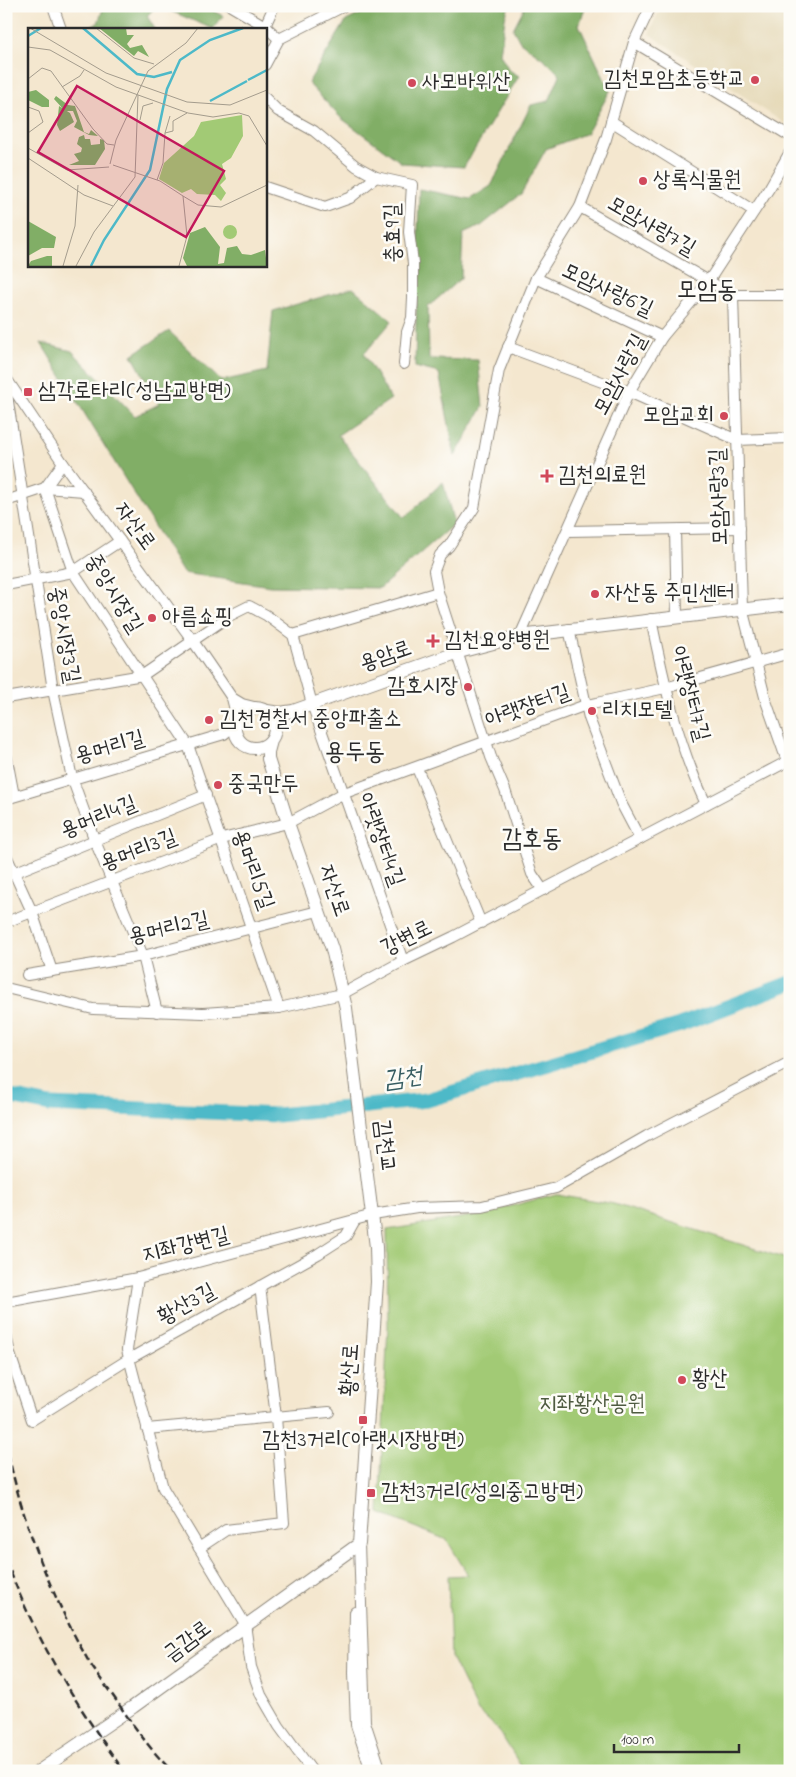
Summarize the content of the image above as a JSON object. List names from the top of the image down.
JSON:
{
  "streets": {
    "main road": [
      "자산로",
      "용암로",
      "김천교",
      "황산로",
      "금감로"
    ],
    "street": [
      "모암사랑7길",
      "충효9길",
      "모암사랑6길",
      "모암사랑길",
      "모암사랑3길",
      "중앙시장길",
      "중앙시장3길",
      "아랫장터7길",
      "아랫장터길",
      "용머리길",
      "용머리4길",
      "아랫장터4길",
      "용머리3길",
      "용머리5길",
      "용머리2길",
      "강변로",
      "지좌강변길",
      "황산3길"
    ]
  },
  "crossings": [
    ["모암사랑7길", "모암사랑길"],
    ["모암사랑7길", "모암사랑3길"],
    ["모암사랑6길", "모암사랑길"],
    ["모암사랑길", "용암로"],
    ["모암사랑3길", "용암로"],
    ["모암사랑3길", "아랫장터길"],
    ["모암사랑3길", "강변로"],
    ["자산로", "아랫장터길"],
    ["자산로", "용머리3길"],
    ["자산로", "용머리2길"],
    ["자산로", "강변로"],
    ["자산로", "김천교"],
    ["중앙시장길", "용머리길"],
    ["중앙시장길", "용머리5길"],
    ["중앙시장3길", "용머리길"],
    ["중앙시장3길", "용머리4길"],
    ["중앙시장3길", "용머리3길"],
    ["중앙시장3길", "용머리2길"],
    ["중앙시장3길", "강변로"],
    ["용암로", "아랫장터7길"],
    ["용암로", "아랫장터4길"],
    ["아랫장터7길", "아랫장터길"],
    ["아랫장터7길", "강변로"],
    ["아랫장터길", "아랫장터4길"],
    ["아랫장터길", "용머리3길"],
    ["용머리길", "용머리5길"],
    ["용머리4길", "용머리5길"],
    ["아랫장터4길", "강변로"],
    ["용머리3길", "용머리5길"],
    ["용머리5길", "용머리2길"],
    ["용머리5길", "강변로"],
    ["김천교", "황산로"],
    ["지좌강변길", "황산3길"],
    ["지좌강변길", "황산로"],
    ["황산로", "금감로"]
  ],
  "districts": ["모암동", "용두동", "감호동"],
  "water": ["감천"],
  "parks": ["지좌황산공원"],
  "places": {
    "other": [
      "김천모암초등학교",
      "사모바위산",
      "상록식물원",
      "모암교회",
      "자산동 주민센터",
      "아름쇼핑",
      "감호시장",
      "리치모텔",
      "김천경찰서 중앙파출소",
      "중국만두",
      "황산"
    ],
    "transit": ["삼각로타리(성남교방면)", "감천3거리(아랫시장방면)", "감천3거리(성의중고방면)"],
    "health": ["김천의료원", "김천요양병원"]
  },
  "scale_bar": "100 m"
}
